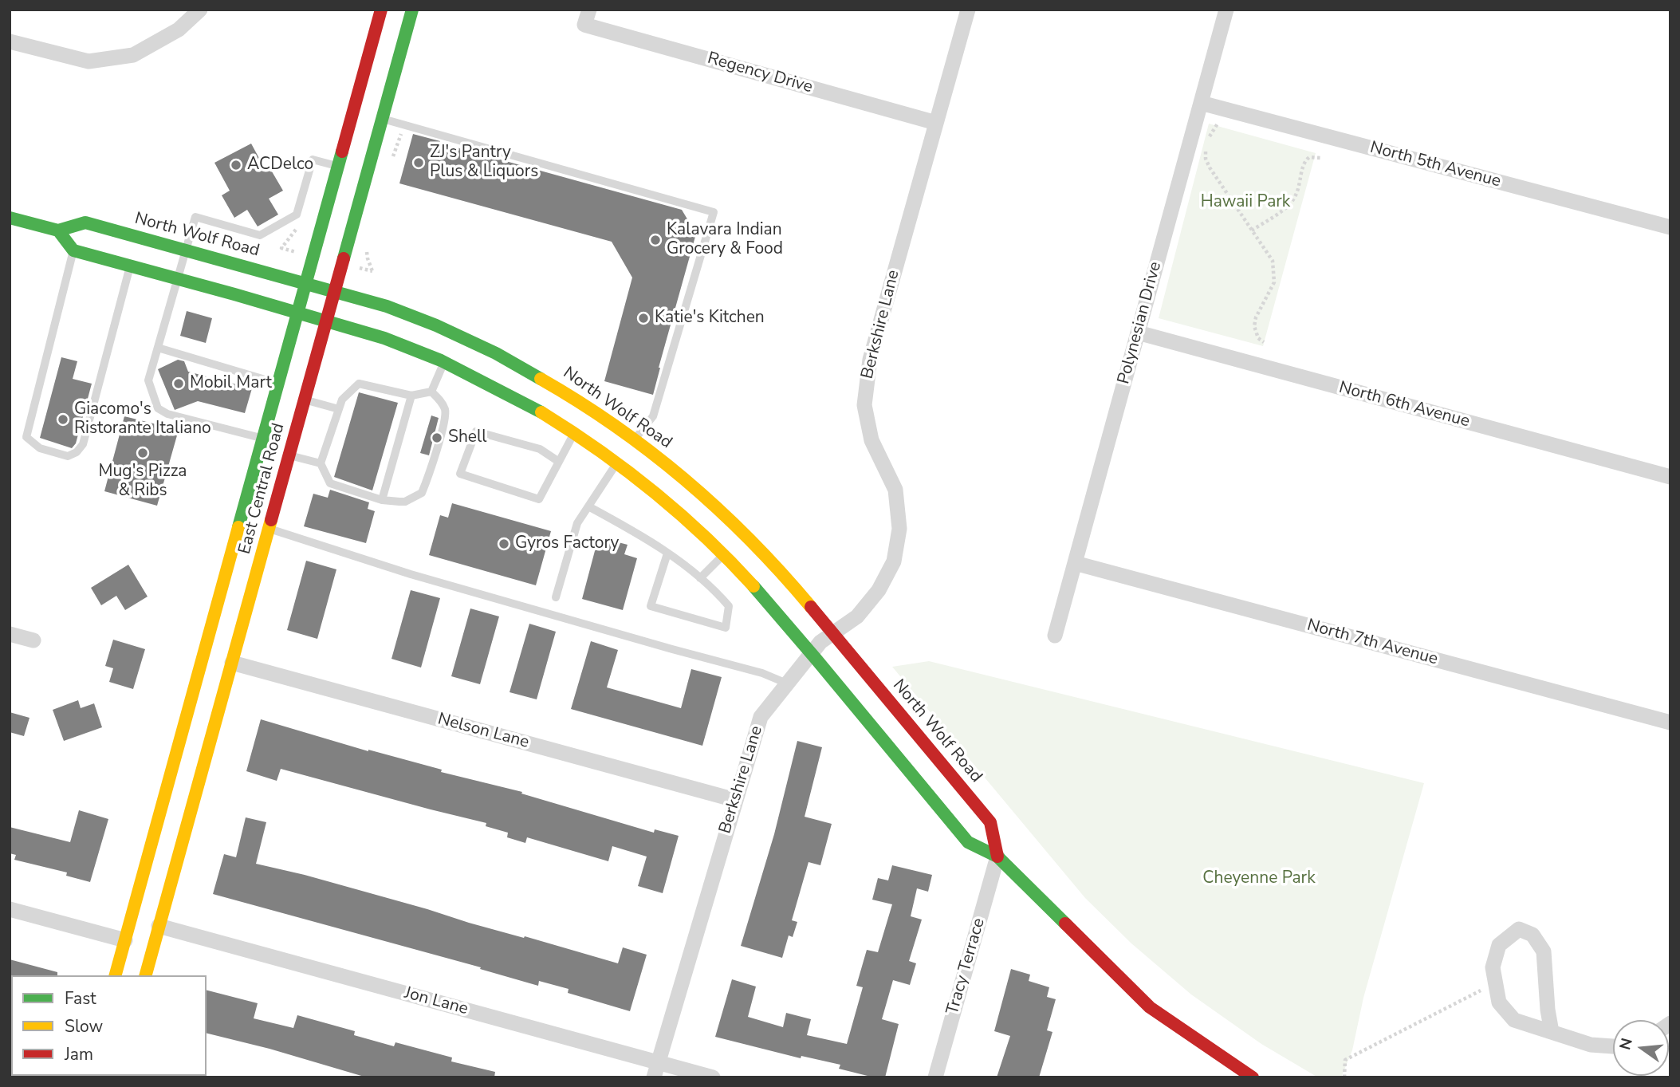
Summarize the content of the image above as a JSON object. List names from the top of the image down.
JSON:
{
  "streets": {
    "main road": ["North Wolf Road", "East Central Road"],
    "street": [
      "Regency Drive",
      "North 5th Avenue",
      "Polynesian Drive",
      "Berkshire Lane",
      "North 6th Avenue",
      "North 7th Avenue",
      "Nelson Lane",
      "Tracy Terrace",
      "Jon Lane"
    ]
  },
  "crossings": [
    ["Regency Drive", "Berkshire Lane"],
    ["North 5th Avenue", "Polynesian Drive"],
    ["North Wolf Road", "Berkshire Lane"],
    ["North Wolf Road", "East Central Road"],
    ["North Wolf Road", "Tracy Terrace"],
    ["Polynesian Drive", "North 6th Avenue"],
    ["Polynesian Drive", "North 7th Avenue"],
    ["Berkshire Lane", "Nelson Lane"],
    ["Berkshire Lane", "Jon Lane"],
    ["East Central Road", "Nelson Lane"],
    ["East Central Road", "Jon Lane"]
  ],
  "parks": ["Hawaii Park", "Cheyenne Park"],
  "places": [
    "ZJ's Pantry Plus & Liquors",
    "ACDelco",
    "Kalavara Indian Grocery & Food",
    "Katie's Kitchen",
    "Mobil Mart",
    "Giacomo's Ristorante Italiano",
    "Shell",
    "Mug's Pizza & Ribs",
    "Gyros Factory"
  ],
  "legend": ["Fast", "Slow", "Jam"],
  "north": "left"
}
